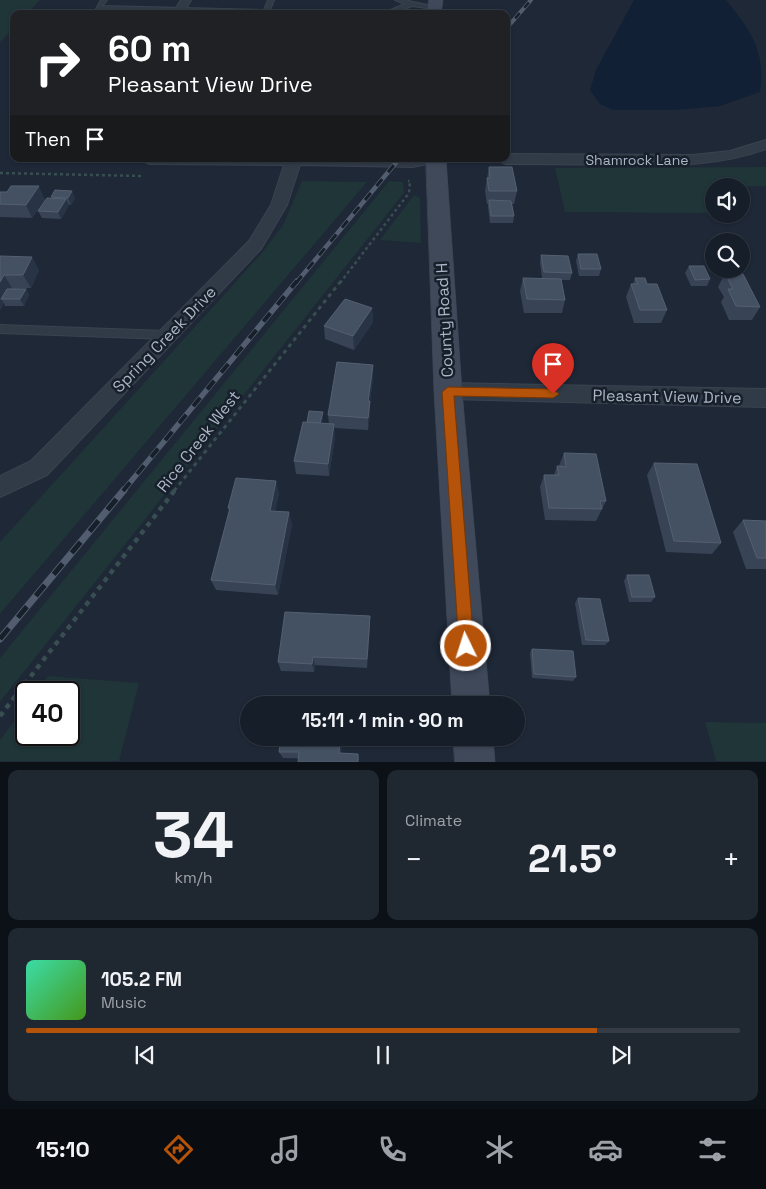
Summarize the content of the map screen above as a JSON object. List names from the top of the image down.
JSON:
{
  "streets": {
    "street": [
      "Shamrock Lane",
      "County Road H",
      "Spring Creek Drive",
      "Pleasant View Drive"
    ],
    "path": ["Rice Creek West"]
  },
  "crossings": [
    ["County Road H", "Pleasant View Drive"],
    ["County Road H", "Rice Creek West"]
  ],
  "page": {
    "turn": ["60 m", "Pleasant View Drive"],
    "then": "Then",
    "limit": "40",
    "trip": "15:11 · 1 min · 90 m",
    "tile": [
      ["34", "km/h"],
      "Climate"
    ],
    "heat": ["−", "21.5°", "+"],
    "song": ["105.2 FM", "Music"],
    "tabs": "15:10"
  }
}
